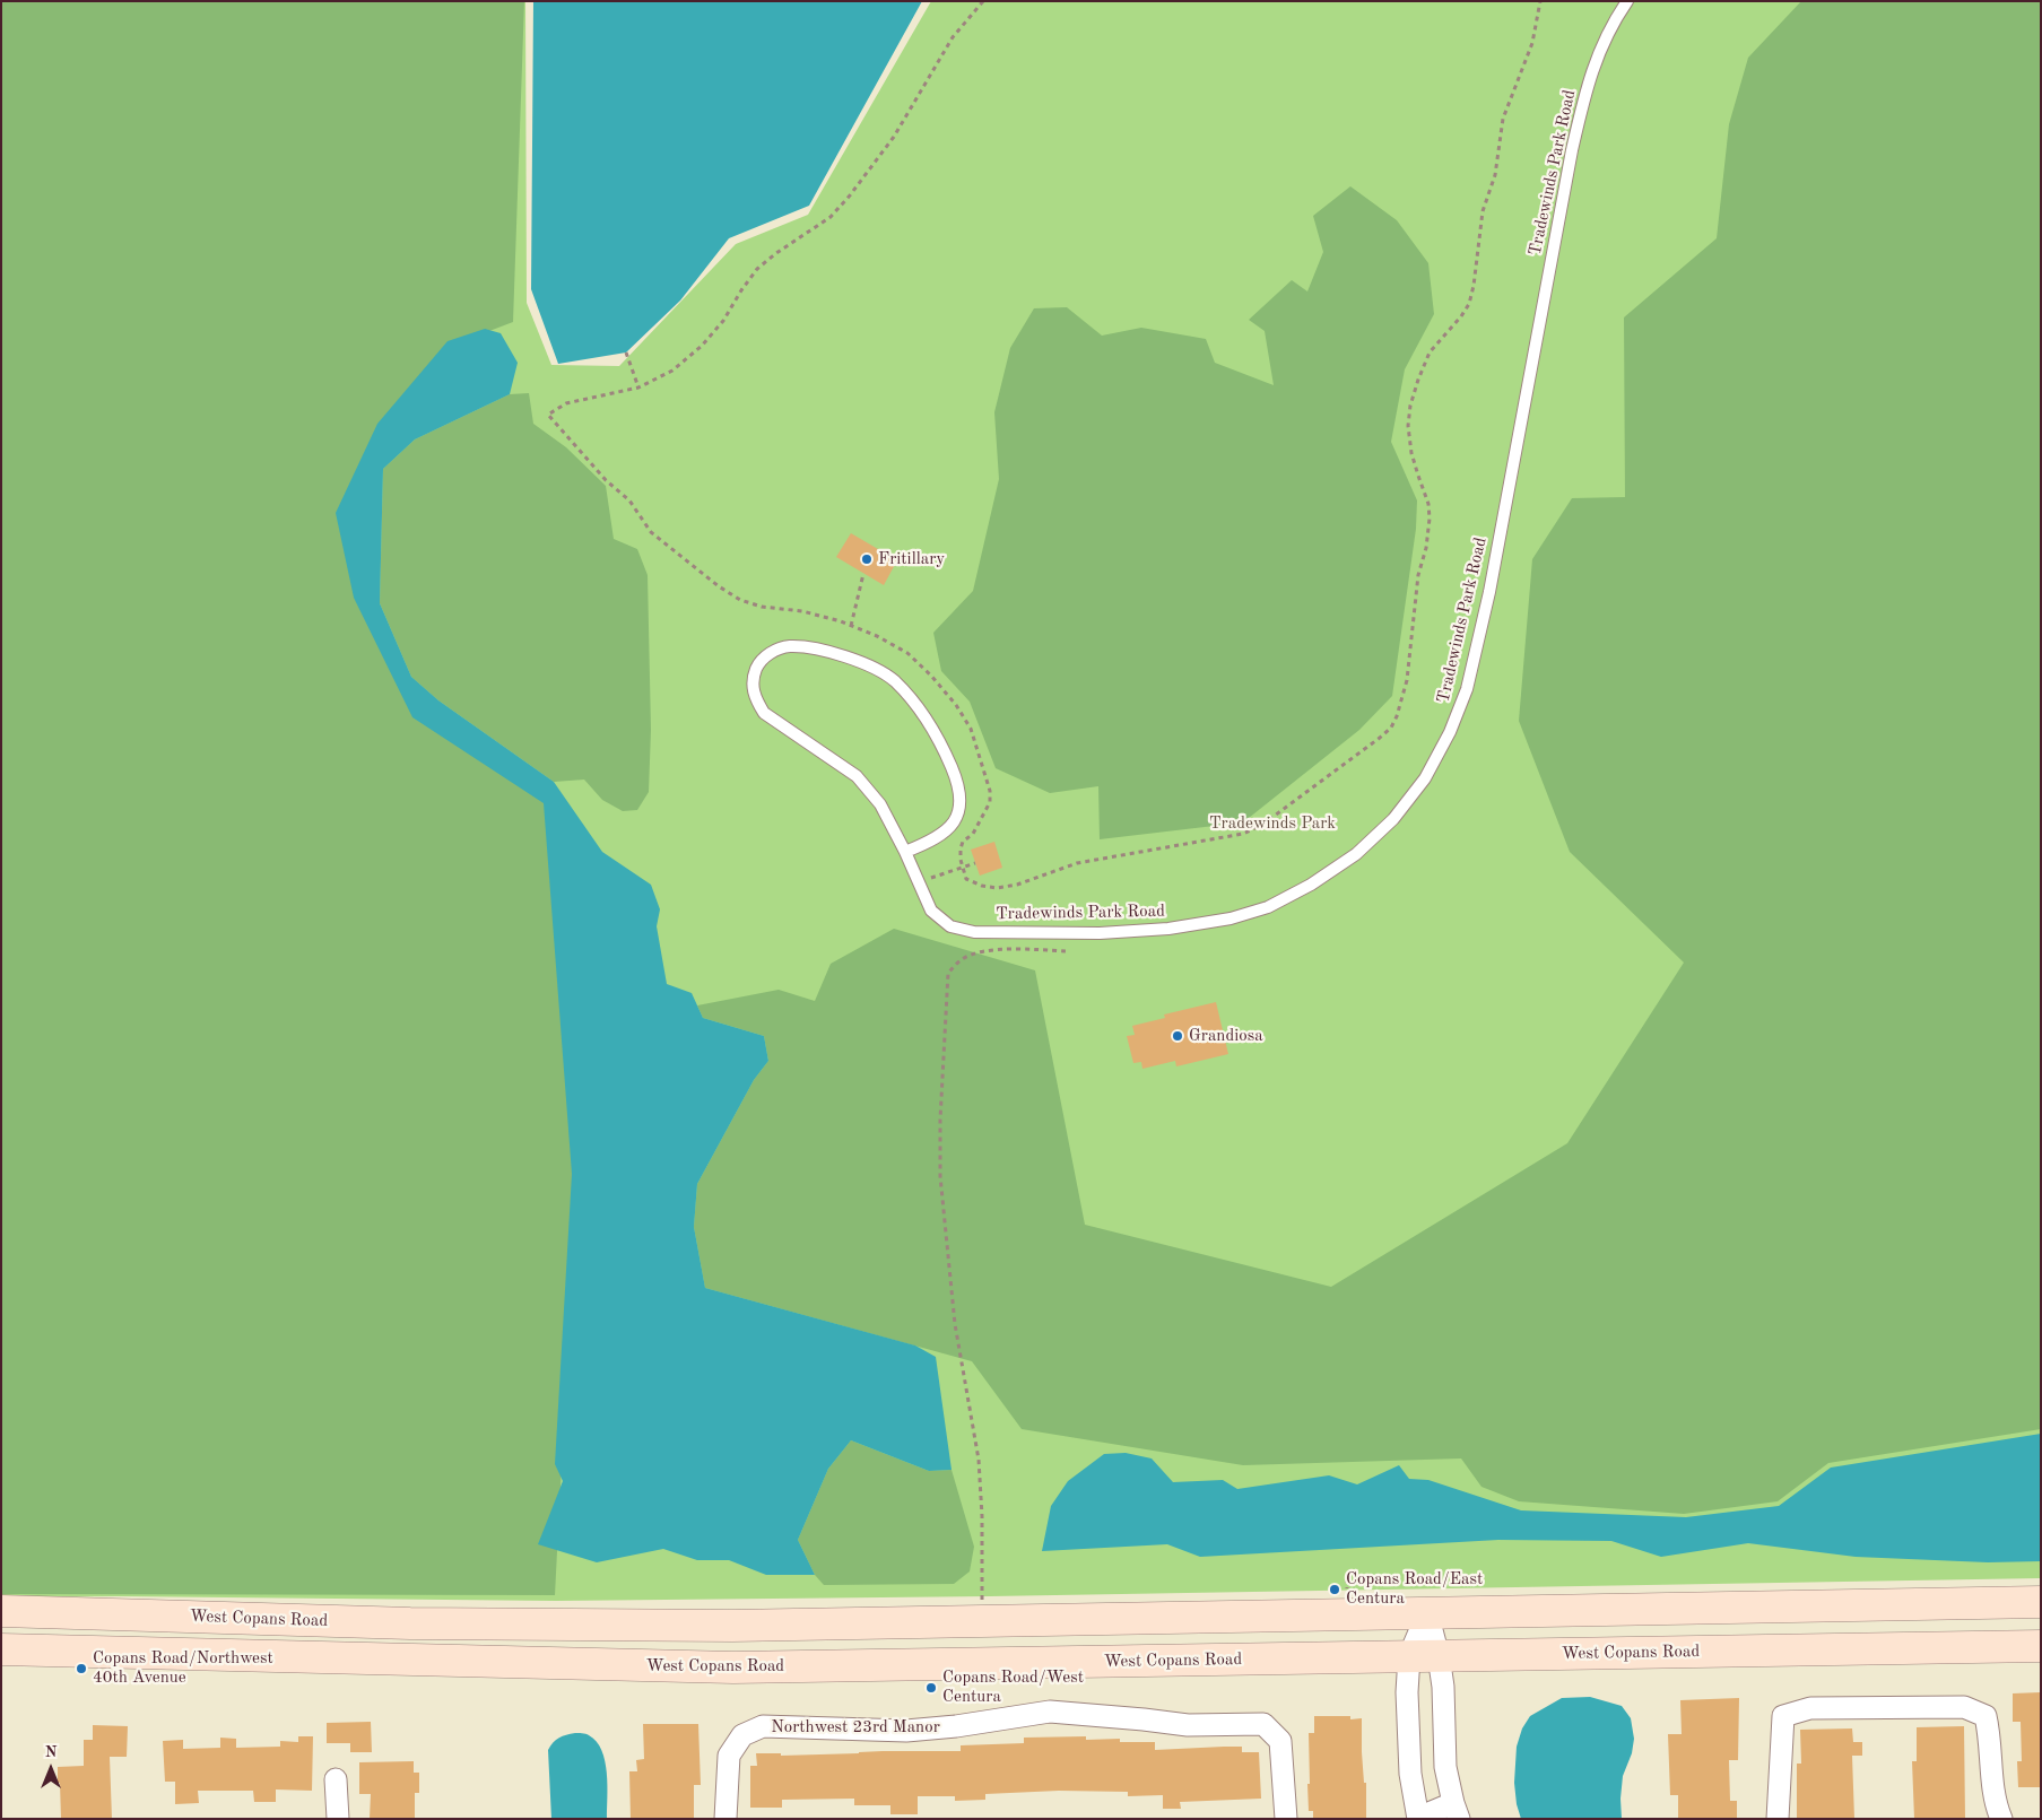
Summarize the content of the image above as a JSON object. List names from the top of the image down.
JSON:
{
  "streets": {
    "main road": ["West Copans Road"],
    "street": ["Northwest 23rd Manor"],
    "lane": ["Tradewinds Park Road"]
  },
  "parks": ["Tradewinds Park"],
  "places": [
    "Fritillary",
    "Grandiosa",
    "Copans Road/East Centura",
    "Copans Road/Northwest 40th Avenue",
    "Copans Road/West Centura"
  ],
  "north": "top"
}
